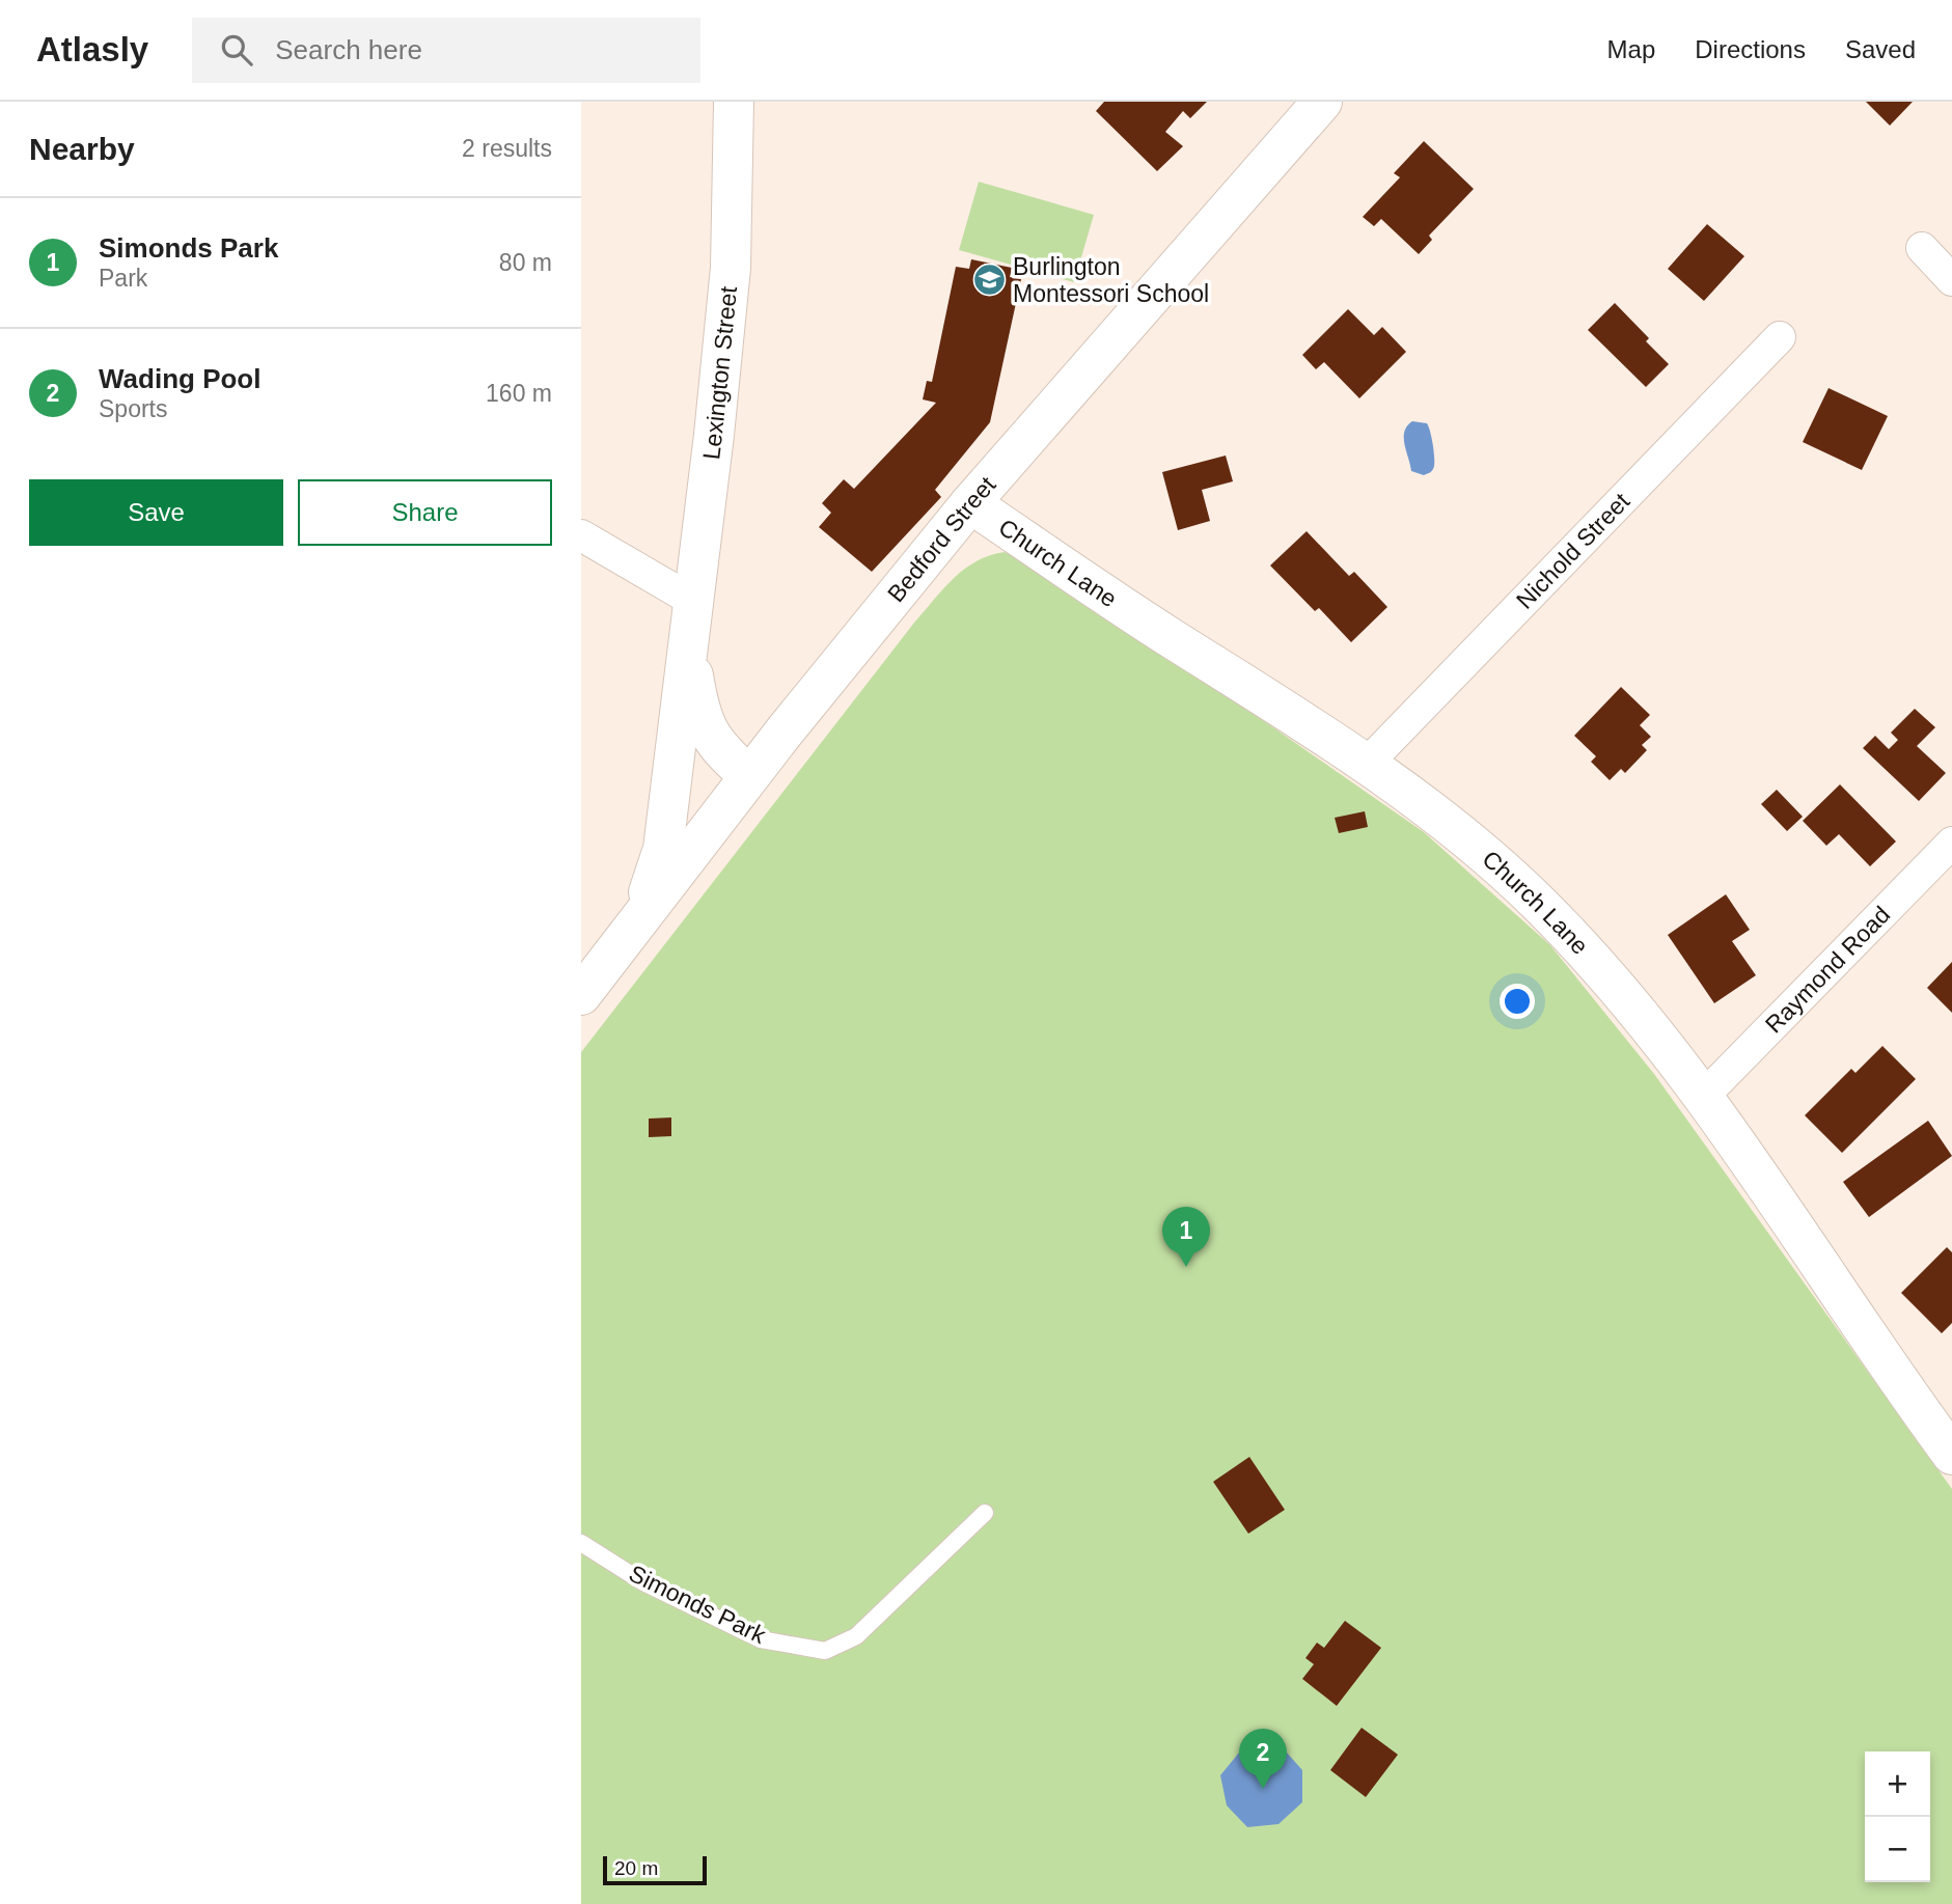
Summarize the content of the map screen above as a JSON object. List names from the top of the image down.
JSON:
{
  "streets": {
    "street": [
      "Lexington Street",
      "Bedford Street",
      "Nichold Street",
      "Church Lane",
      "Raymond Road"
    ],
    "lane": ["Simonds Park"]
  },
  "crossings": [
    ["Lexington Street", "Bedford Street"],
    ["Bedford Street", "Church Lane"],
    ["Nichold Street", "Church Lane"],
    ["Church Lane", "Raymond Road"]
  ],
  "places": {
    "school or university": ["Burlington Montessori School"]
  },
  "scale_bar": "20 m",
  "page": {
    "header": "Atlasly",
    "search": "Search here",
    "nav": ["Map", "Directions", "Saved"],
    "heading": ["Nearby", "2 results"],
    "list": [
      {
        "mark": "1",
        "name": "Simonds Park",
        "note": "Park",
        "value": "80 m"
      },
      {
        "mark": "2",
        "name": "Wading Pool",
        "note": "Sports",
        "value": "160 m"
      }
    ],
    "buttons": ["Save", "Share"],
    "pins": ["1", "2"],
    "map_buttons": ["+", "−"],
    "scale": "20 m"
  }
}
